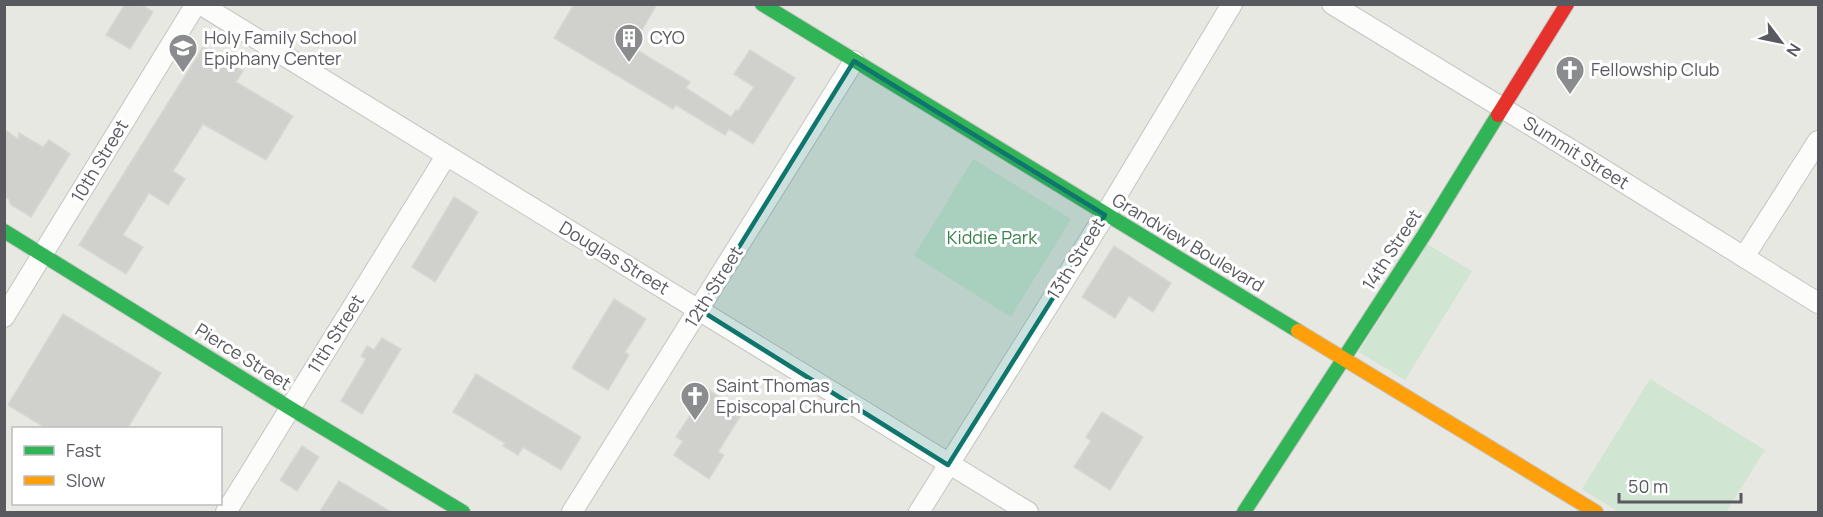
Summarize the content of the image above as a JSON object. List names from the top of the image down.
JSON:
{
  "streets": {
    "main road": ["Grandview Boulevard", "14th Street", "Pierce Street"],
    "street": [
      "Summit Street",
      "10th Street",
      "Douglas Street",
      "13th Street",
      "12th Street",
      "11th Street"
    ]
  },
  "crossings": [
    ["Summit Street", "14th Street"],
    ["10th Street", "Douglas Street"],
    ["10th Street", "Pierce Street"],
    ["Grandview Boulevard", "14th Street"],
    ["Grandview Boulevard", "13th Street"],
    ["Grandview Boulevard", "12th Street"],
    ["Douglas Street", "13th Street"],
    ["Douglas Street", "12th Street"],
    ["Douglas Street", "11th Street"],
    ["11th Street", "Pierce Street"]
  ],
  "parks": ["Kiddie Park"],
  "places": {
    "building": ["CYO"],
    "school or university": ["Holy Family School Epiphany Center"],
    "church": ["Fellowship Club", "Saint Thomas Episcopal Church"]
  },
  "legend": ["Fast", "Slow"],
  "scale_bar": "50 m",
  "north": "bottom right"
}
